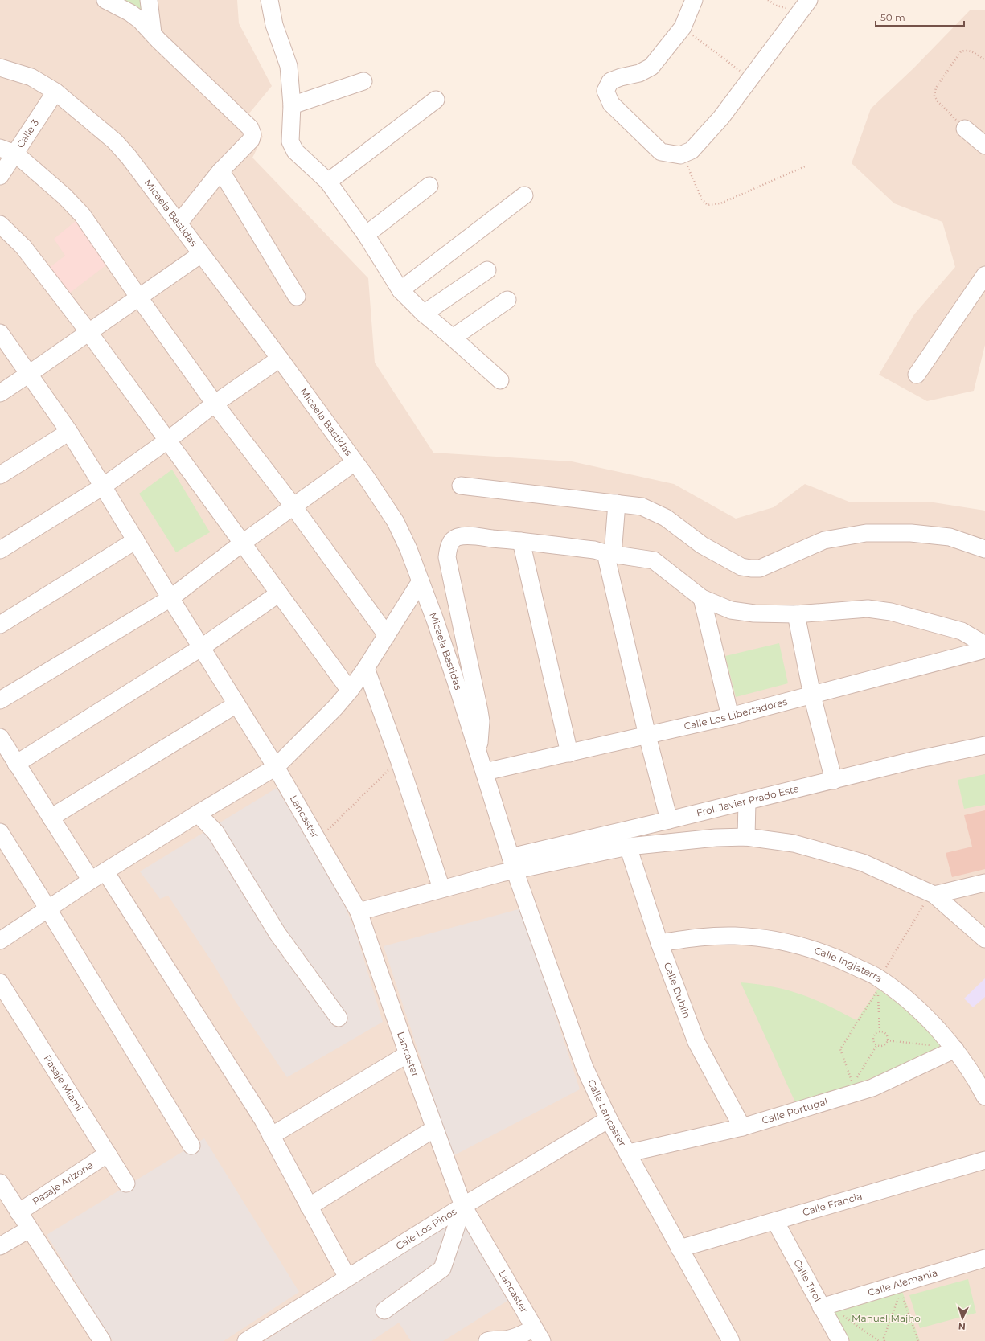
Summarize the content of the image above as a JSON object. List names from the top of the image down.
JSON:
{
  "streets": {
    "street": [
      "Calle 3",
      "Micaela Bastidas",
      "Calle Los Libertadores",
      "Frol. Javier Prado Este",
      "Lancaster",
      "Calle Inglaterra",
      "Calle Dublin",
      "Pasaje Miami",
      "Calle Portugal",
      "Calle Lancaster",
      "Pasaje Arizona",
      "Calle Francia",
      "Cale Los Pinos",
      "Calle Tirol",
      "Calle Alemania"
    ]
  },
  "crossings": [
    ["Calle 3", "Micaela Bastidas"],
    ["Micaela Bastidas", "Calle Los Libertadores"],
    ["Micaela Bastidas", "Frol. Javier Prado Este"],
    ["Micaela Bastidas", "Calle Lancaster"],
    ["Frol. Javier Prado Este", "Calle Lancaster"],
    ["Lancaster", "Cale Los Pinos"],
    ["Calle Inglaterra", "Calle Dublin"],
    ["Calle Inglaterra", "Calle Portugal"],
    ["Calle Dublin", "Calle Portugal"],
    ["Pasaje Miami", "Pasaje Arizona"],
    ["Calle Portugal", "Calle Lancaster"],
    ["Calle Lancaster", "Calle Francia"],
    ["Calle Lancaster", "Cale Los Pinos"],
    ["Calle Francia", "Calle Tirol"],
    ["Calle Tirol", "Calle Alemania"]
  ],
  "parks": ["Manuel Majho"],
  "scale_bar": "50 m",
  "north": "bottom"
}
